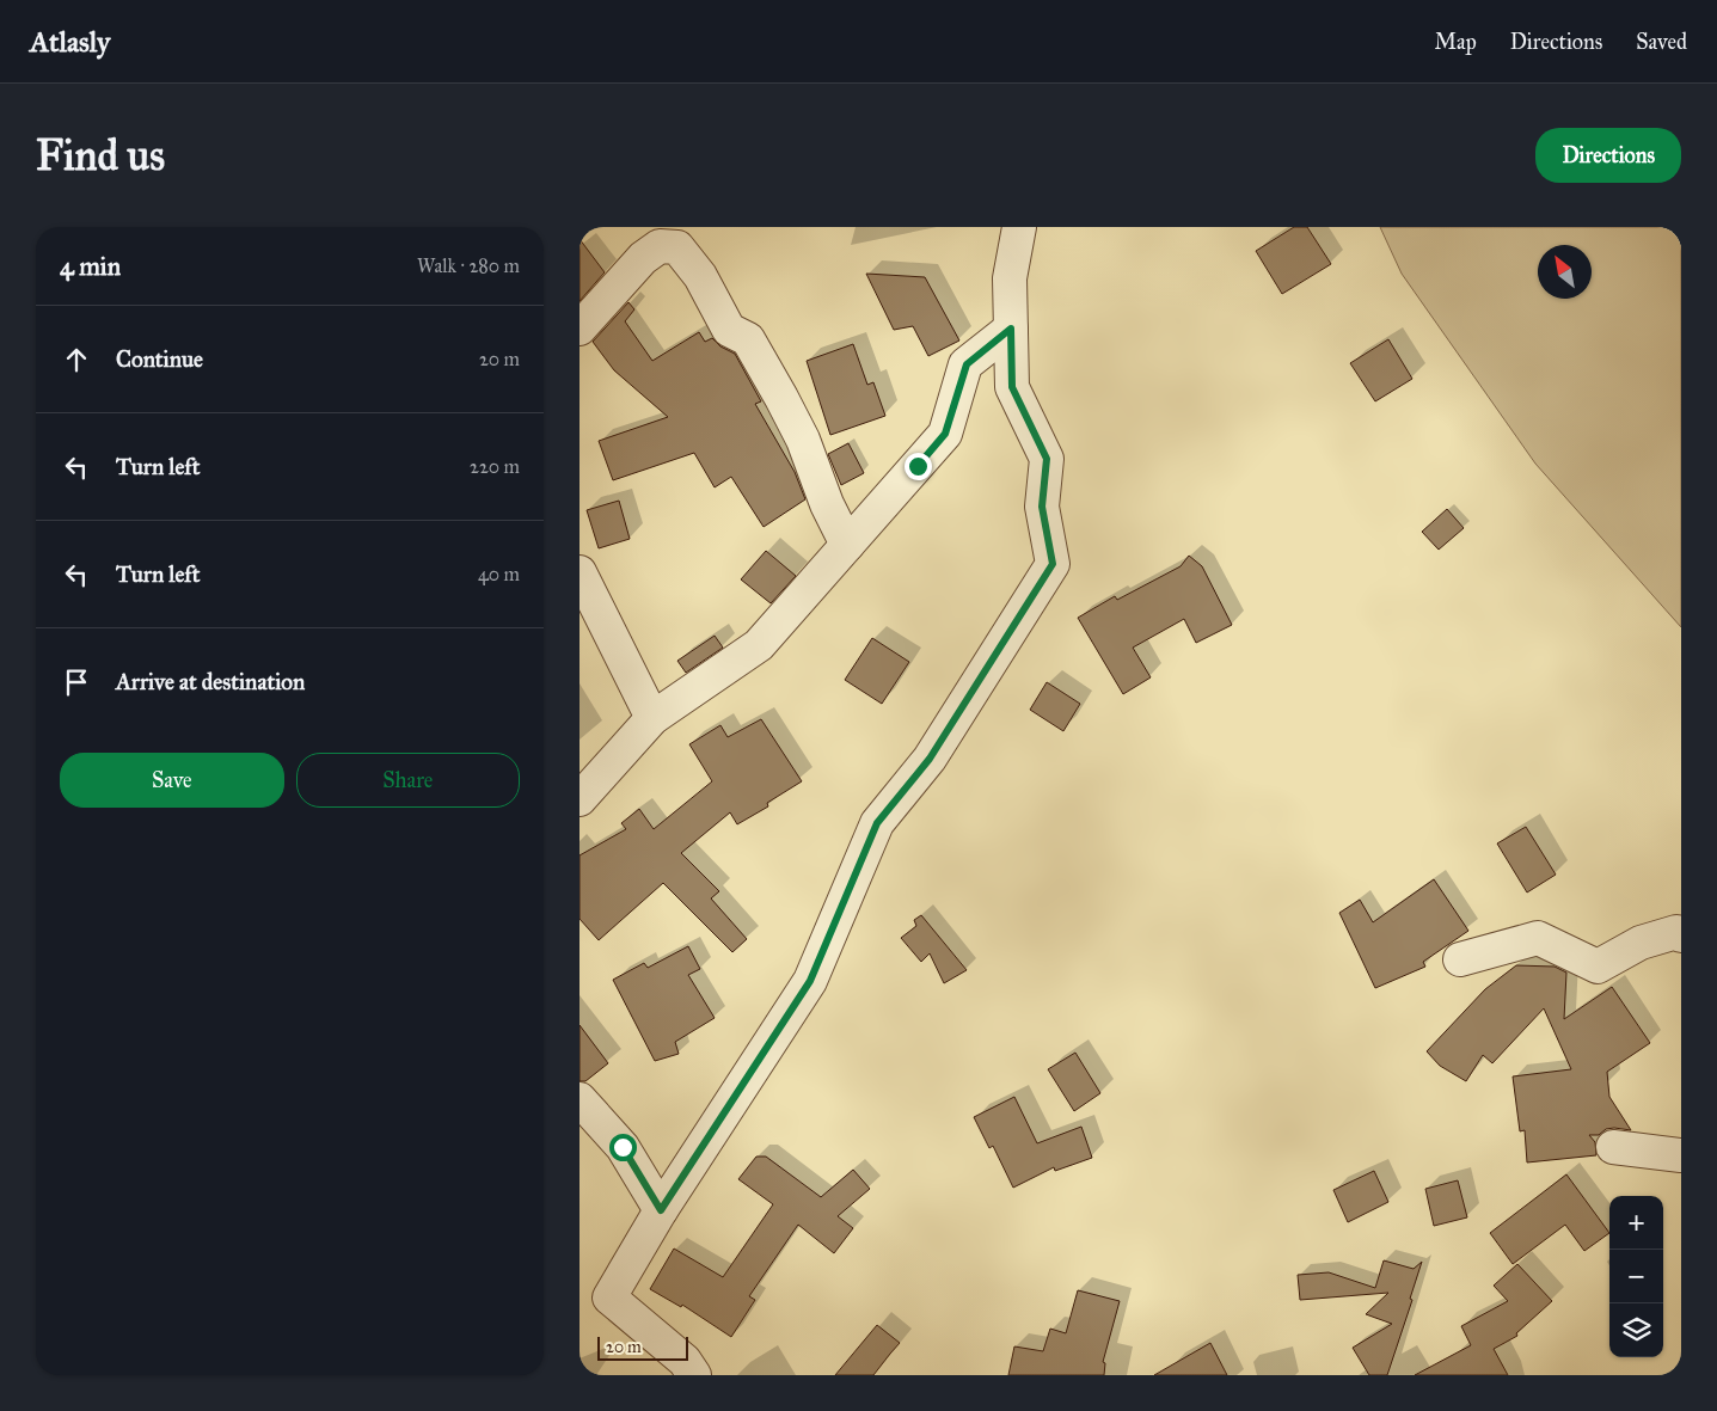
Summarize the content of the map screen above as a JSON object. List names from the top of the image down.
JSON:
{
  "scale_bar": "20 m",
  "north": "top left",
  "page": {
    "header": "Atlasly",
    "nav": ["Map", "Directions", "Saved"],
    "buttons": [
      "Directions",
      ["Save", "Share"]
    ],
    "title": "Find us",
    "heading": ["4 min", "Walk · 280 m"],
    "list": [
      ["Continue", "20 m"],
      ["Turn left", "220 m"],
      ["Turn left", "40 m"],
      "Arrive at destination"
    ],
    "map_buttons": ["+", "−"],
    "scale": "20 m"
  }
}
